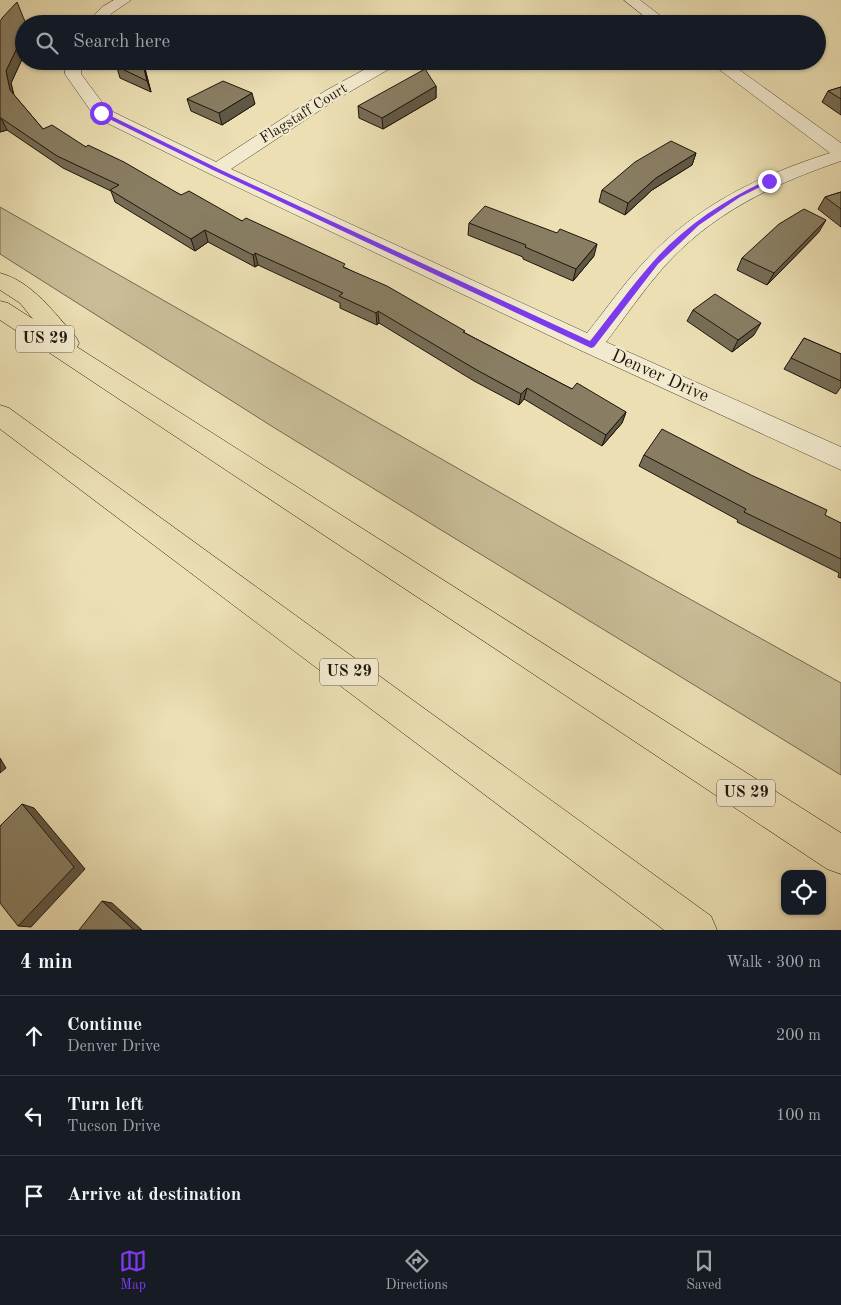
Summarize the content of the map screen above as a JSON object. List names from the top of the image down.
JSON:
{
  "streets": {
    "highway": ["US 29"],
    "street": ["Flagstaff Court", "Denver Drive"]
  },
  "crossings": [
    ["Flagstaff Court", "Denver Drive"]
  ],
  "page": {
    "search": "Search here",
    "heading": ["4 min", "Walk · 300 m"],
    "list": [
      ["Continue", "Denver Drive", "200 m"],
      ["Turn left", "Tucson Drive", "100 m"],
      "Arrive at destination"
    ],
    "nav": ["Map", "Directions", "Saved"]
  }
}
